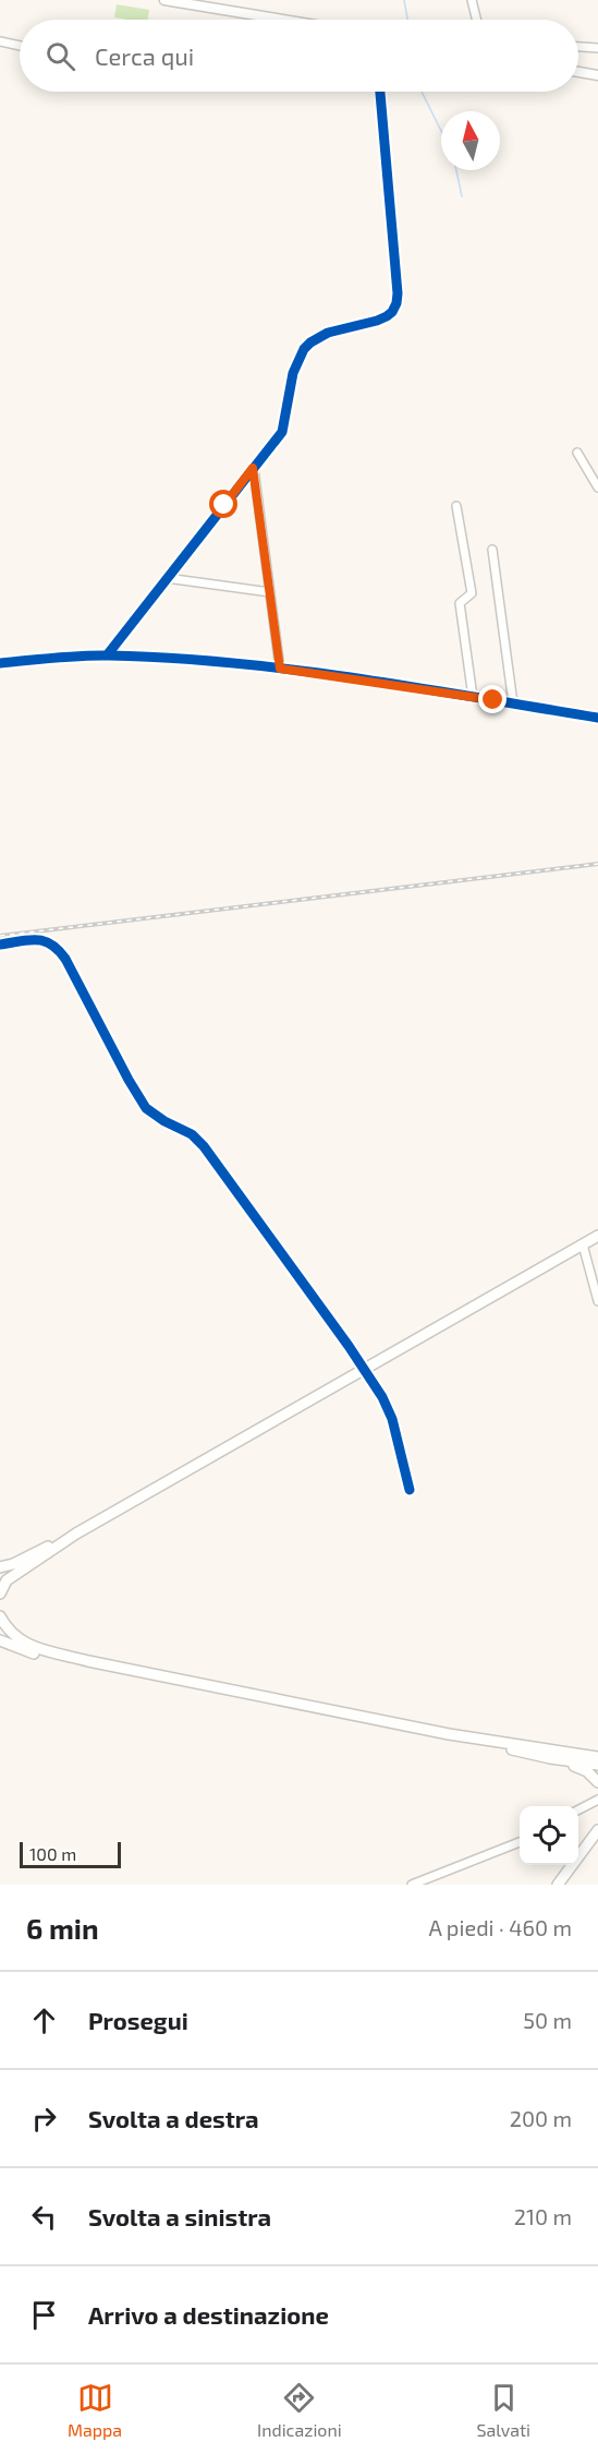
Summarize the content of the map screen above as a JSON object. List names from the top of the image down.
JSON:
{
  "scale_bar": "100 m",
  "north": "top",
  "page": {
    "search": "Cerca qui",
    "scale": "100 m",
    "heading": ["6 min", "A piedi · 460 m"],
    "list": [
      ["Prosegui", "50 m"],
      ["Svolta a destra", "200 m"],
      ["Svolta a sinistra", "210 m"],
      "Arrivo a destinazione"
    ],
    "nav": ["Mappa", "Indicazioni", "Salvati"]
  }
}
